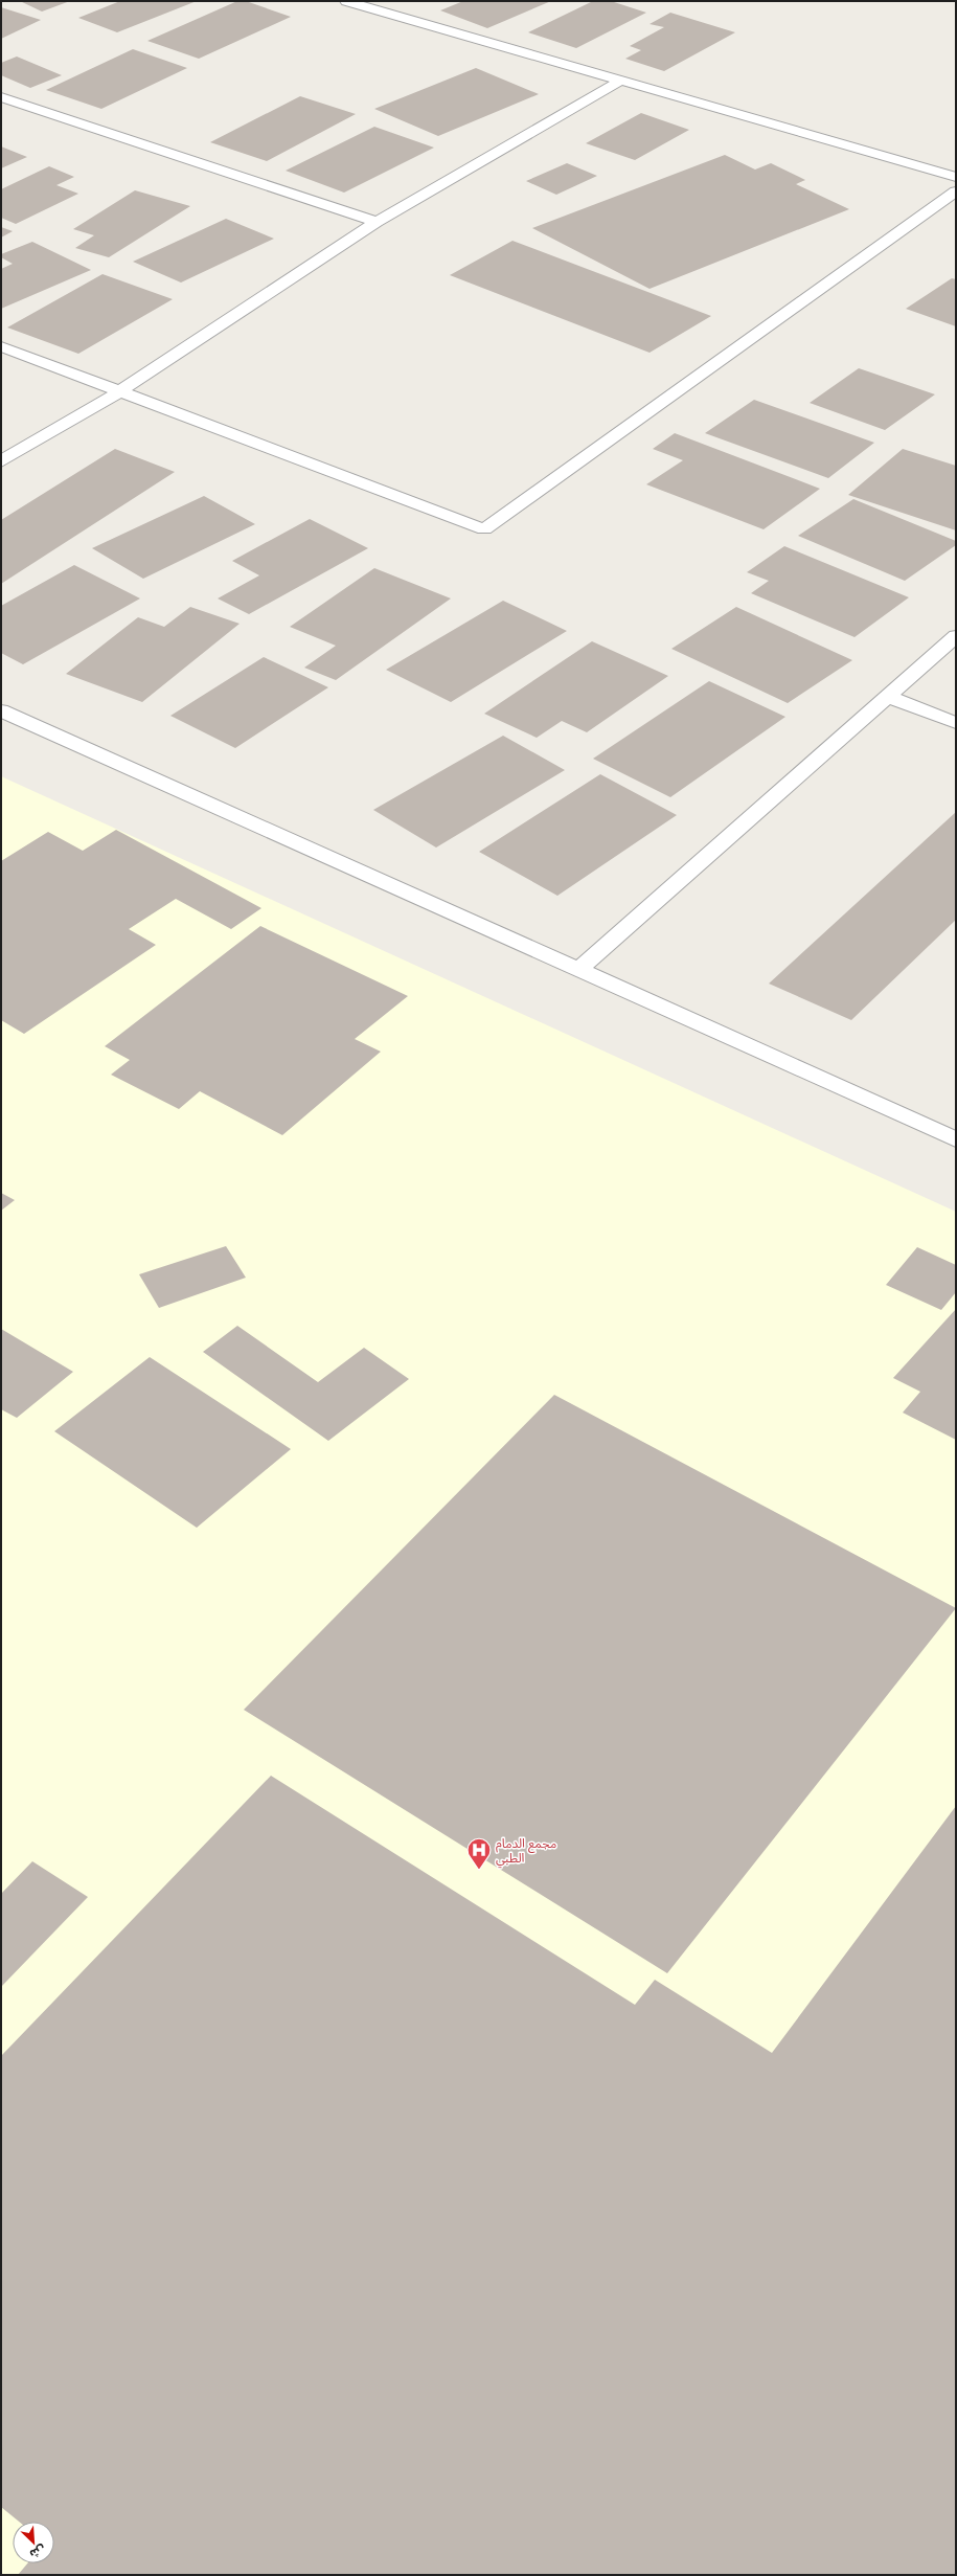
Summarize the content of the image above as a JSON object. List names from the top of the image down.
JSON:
{
  "places": {
    "hospital": ["مجمع الدمام الطبي"]
  },
  "north": "bottom right"
}
